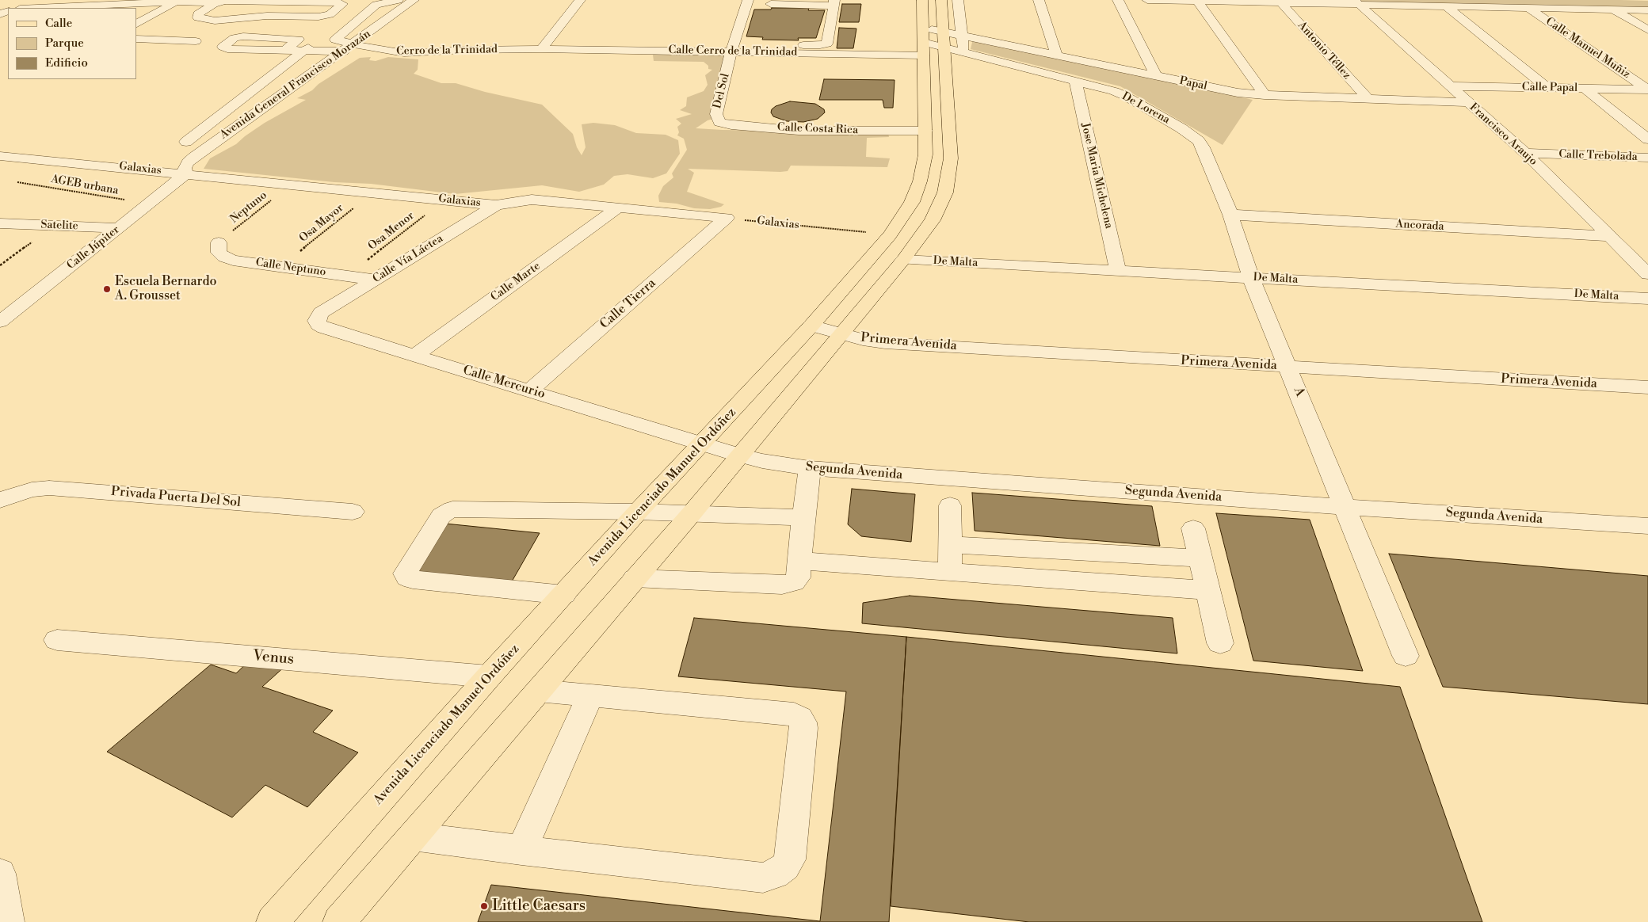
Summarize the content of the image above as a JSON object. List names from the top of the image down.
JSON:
{
  "streets": {
    "main road": ["Avenida Licenciado Manuel Ordóñez"],
    "street": [
      "Calle Manuel Muñiz",
      "Cerro de la Trinidad",
      "Antonio Téllez",
      "Calle Cerro de la Trinidad",
      "Papal",
      "Avenida General Francisco Morazán",
      "Calle Papal",
      "Del Sol",
      "De Lorena",
      "Calle Costa Rica",
      "Francisco Araujo",
      "Calle Trebolada",
      "Galaxias",
      "Jose Maria Michelena",
      "Satelite",
      "Ancorada",
      "Calle Júpiter",
      "Calle Vía Láctea",
      "De Malta",
      "Calle Neptuno",
      "Calle Marte",
      "Calle Tierra",
      "Primera Avenida",
      "Calle Mercurio",
      "A",
      "Segunda Avenida",
      "Privada Puerta Del Sol",
      "Venus"
    ],
    "path": [
      "AGEB urbana",
      "Neptuno",
      "Osa Mayor",
      "Osa Menor"
    ]
  },
  "crossings": [
    ["Calle Manuel Muñiz", "Calle Papal"],
    ["Cerro de la Trinidad", "Calle Cerro de la Trinidad"],
    ["Cerro de la Trinidad", "Avenida General Francisco Morazán"],
    ["Antonio Téllez", "Papal"],
    ["Calle Cerro de la Trinidad", "Papal"],
    ["Calle Cerro de la Trinidad", "Del Sol"],
    ["Calle Cerro de la Trinidad", "De Lorena"],
    ["Calle Cerro de la Trinidad", "Avenida Licenciado Manuel Ordóñez"],
    ["Papal", "De Lorena"],
    ["Papal", "Francisco Araujo"],
    ["Papal", "Avenida Licenciado Manuel Ordóñez"],
    ["Avenida General Francisco Morazán", "Galaxias"],
    ["Avenida General Francisco Morazán", "Calle Júpiter"],
    ["Calle Papal", "Francisco Araujo"],
    ["Del Sol", "Calle Costa Rica"],
    ["De Lorena", "Jose Maria Michelena"],
    ["De Lorena", "Ancorada"],
    ["De Lorena", "De Malta"],
    ["De Lorena", "A"],
    ["De Lorena", "Avenida Licenciado Manuel Ordóñez"],
    ["Calle Costa Rica", "Avenida Licenciado Manuel Ordóñez"],
    ["Francisco Araujo", "Calle Trebolada"],
    ["Francisco Araujo", "Ancorada"],
    ["Galaxias", "Neptuno"],
    ["Galaxias", "Osa Mayor"],
    ["Galaxias", "Osa Menor"],
    ["Galaxias", "Calle Júpiter"],
    ["Galaxias", "Calle Vía Láctea"],
    ["Galaxias", "Calle Marte"],
    ["Galaxias", "Calle Tierra"],
    ["Galaxias", "Avenida Licenciado Manuel Ordóñez"],
    ["Jose Maria Michelena", "De Malta"],
    ["AGEB urbana", "Calle Júpiter"],
    ["Neptuno", "Calle Neptuno"],
    ["Osa Mayor", "Calle Neptuno"],
    ["Satelite", "Calle Júpiter"],
    ["Osa Menor", "Calle Neptuno"],
    ["Calle Vía Láctea", "Calle Neptuno"],
    ["Calle Vía Láctea", "Calle Mercurio"],
    ["De Malta", "A"],
    ["De Malta", "Avenida Licenciado Manuel Ordóñez"],
    ["Calle Marte", "Calle Mercurio"],
    ["Calle Tierra", "Calle Mercurio"],
    ["Primera Avenida", "A"],
    ["Primera Avenida", "Avenida Licenciado Manuel Ordóñez"],
    ["Calle Mercurio", "Segunda Avenida"],
    ["Calle Mercurio", "Avenida Licenciado Manuel Ordóñez"],
    ["A", "Segunda Avenida"],
    ["Segunda Avenida", "Avenida Licenciado Manuel Ordóñez"],
    ["Avenida Licenciado Manuel Ordóñez", "Venus"]
  ],
  "places": ["Escuela Bernardo A. Grousset", "Little Caesars"],
  "legend": ["Calle", "Parque", "Edificio"]
}
